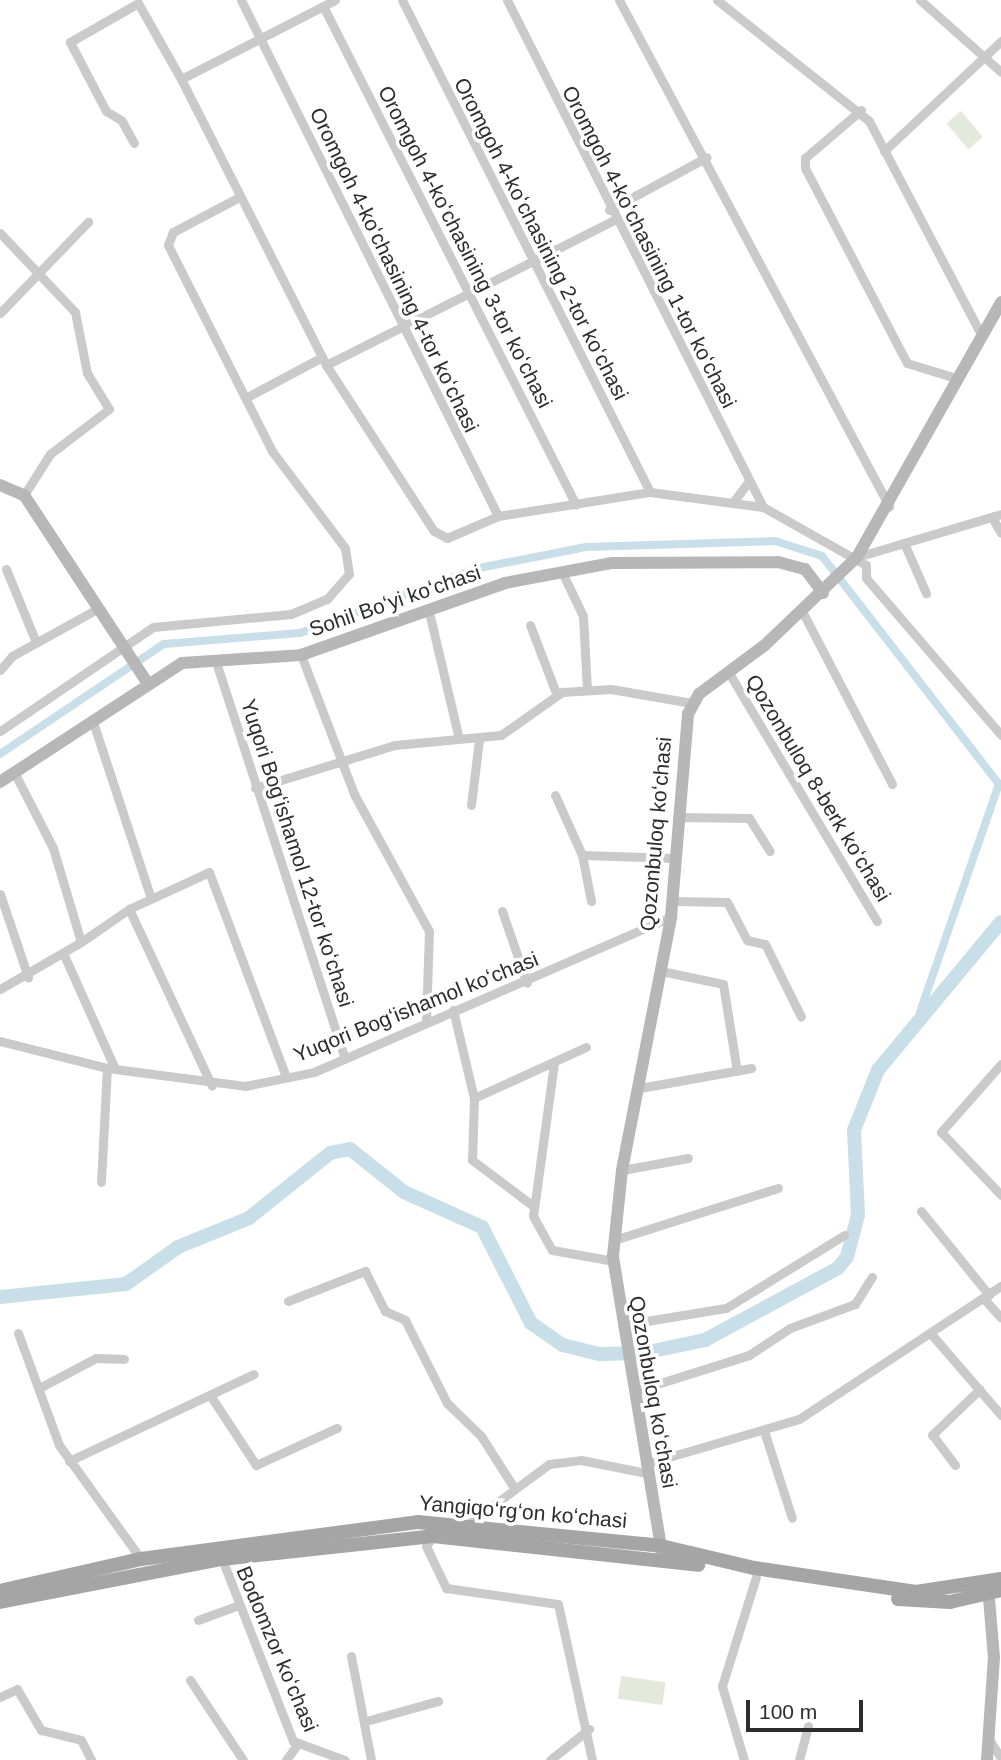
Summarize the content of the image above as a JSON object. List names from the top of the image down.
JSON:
{
  "streets": {
    "main road": ["Sohil Boʻyi koʻchasi", "Qozonbuloq koʻchasi", "Yangiqoʻrgʻon koʻchasi"],
    "street": [
      "Oromgoh 4-koʻchasining 2-tor koʻchasi",
      "Oromgoh 4-koʻchasining 3-tor koʻchasi",
      "Oromgoh 4-koʻchasining 1-tor koʻchasi",
      "Oromgoh 4-koʻchasining 4-tor koʻchasi",
      "Qozonbuloq 8-berk koʻchasi",
      "Yuqori Bogʻishamol 12-tor koʻchasi",
      "Yuqori Bogʻishamol koʻchasi",
      "Bodomzor koʻchasi"
    ]
  },
  "crossings": [
    ["Sohil Boʻyi koʻchasi", "Yuqori Bogʻishamol 12-tor koʻchasi"],
    ["Qozonbuloq koʻchasi", "Yuqori Bogʻishamol koʻchasi"],
    ["Qozonbuloq koʻchasi", "Yangiqoʻrgʻon koʻchasi"],
    ["Yuqori Bogʻishamol 12-tor koʻchasi", "Yuqori Bogʻishamol koʻchasi"],
    ["Yangiqoʻrgʻon koʻchasi", "Bodomzor koʻchasi"]
  ],
  "scale_bar": "100 m"
}
